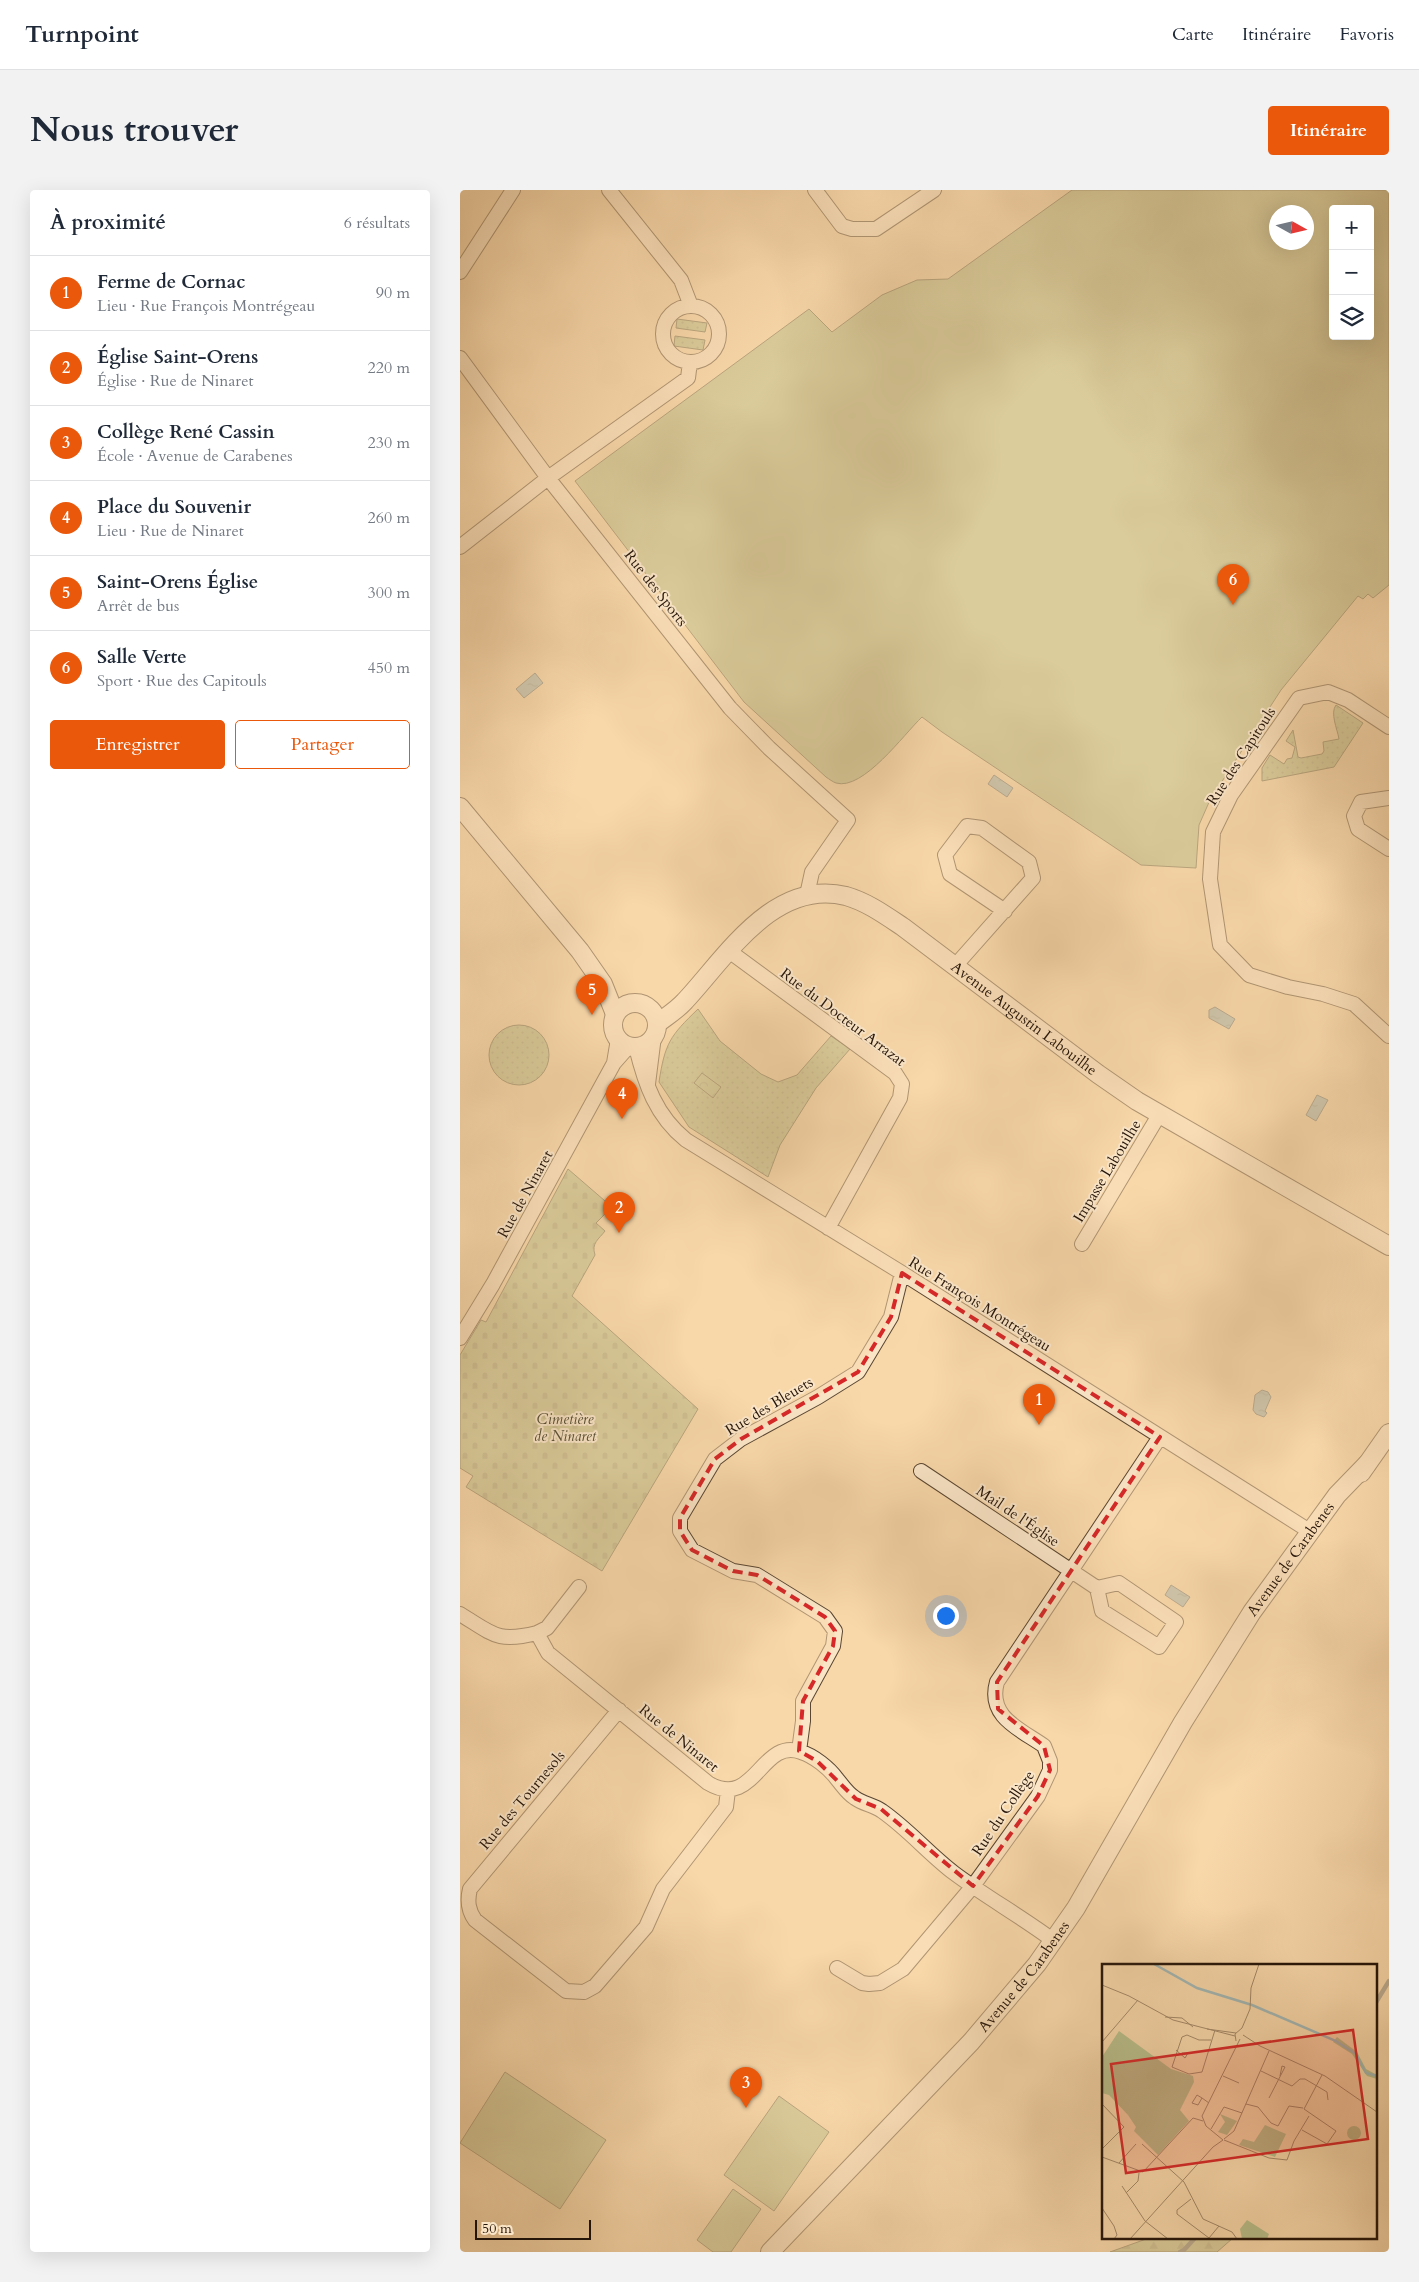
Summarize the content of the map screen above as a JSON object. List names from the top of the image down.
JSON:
{
  "streets": {
    "street": [
      "Rue des Sports",
      "Rue des Capitouls",
      "Rue du Docteur Arrazat",
      "Avenue Augustin Labouilhe",
      "Impasse Labouilhe",
      "Rue de Ninaret",
      "Rue François Montrégeau",
      "Rue des Bleuets",
      "Mail de l'Église",
      "Avenue de Carabenes",
      "Rue des Tournesols",
      "Rue du Collège"
    ]
  },
  "crossings": [
    ["Rue des Sports", "Avenue Augustin Labouilhe"],
    ["Rue du Docteur Arrazat", "Avenue Augustin Labouilhe"],
    ["Rue du Docteur Arrazat", "Rue François Montrégeau"],
    ["Avenue Augustin Labouilhe", "Impasse Labouilhe"],
    ["Avenue Augustin Labouilhe", "Rue de Ninaret"],
    ["Avenue Augustin Labouilhe", "Rue François Montrégeau"],
    ["Rue de Ninaret", "Rue François Montrégeau"],
    ["Rue de Ninaret", "Rue des Tournesols"],
    ["Rue François Montrégeau", "Rue des Bleuets"],
    ["Rue François Montrégeau", "Avenue de Carabenes"],
    ["Rue François Montrégeau", "Rue du Collège"],
    ["Mail de l'Église", "Rue du Collège"]
  ],
  "parks": ["Cimetière de Ninaret"],
  "scale_bar": "50 m",
  "north": "right",
  "page": {
    "header": "Turnpoint",
    "nav": ["Carte", "Itinéraire", "Favoris"],
    "title": "Nous trouver",
    "buttons": [
      "Itinéraire",
      ["Enregistrer", "Partager"]
    ],
    "heading": ["À proximité", "6 résultats"],
    "map_buttons": ["+", "−"],
    "list": [
      {
        "mark": "1",
        "name": "Ferme de Cornac",
        "note": "Lieu · Rue François Montrégeau",
        "value": "90 m"
      },
      {
        "mark": "2",
        "name": "Église Saint-Orens",
        "note": "Église · Rue de Ninaret",
        "value": "220 m"
      },
      {
        "mark": "3",
        "name": "Collège René Cassin",
        "note": "École · Avenue de Carabenes",
        "value": "230 m"
      },
      {
        "mark": "4",
        "name": "Place du Souvenir",
        "note": "Lieu · Rue de Ninaret",
        "value": "260 m"
      },
      {
        "mark": "5",
        "name": "Saint-Orens Église",
        "note": "Arrêt de bus",
        "value": "300 m"
      },
      {
        "mark": "6",
        "name": "Salle Verte",
        "note": "Sport · Rue des Capitouls",
        "value": "450 m"
      }
    ],
    "pins": [
      "6",
      "5",
      "4",
      "2",
      "1",
      "3"
    ],
    "scale": "50 m"
  }
}
